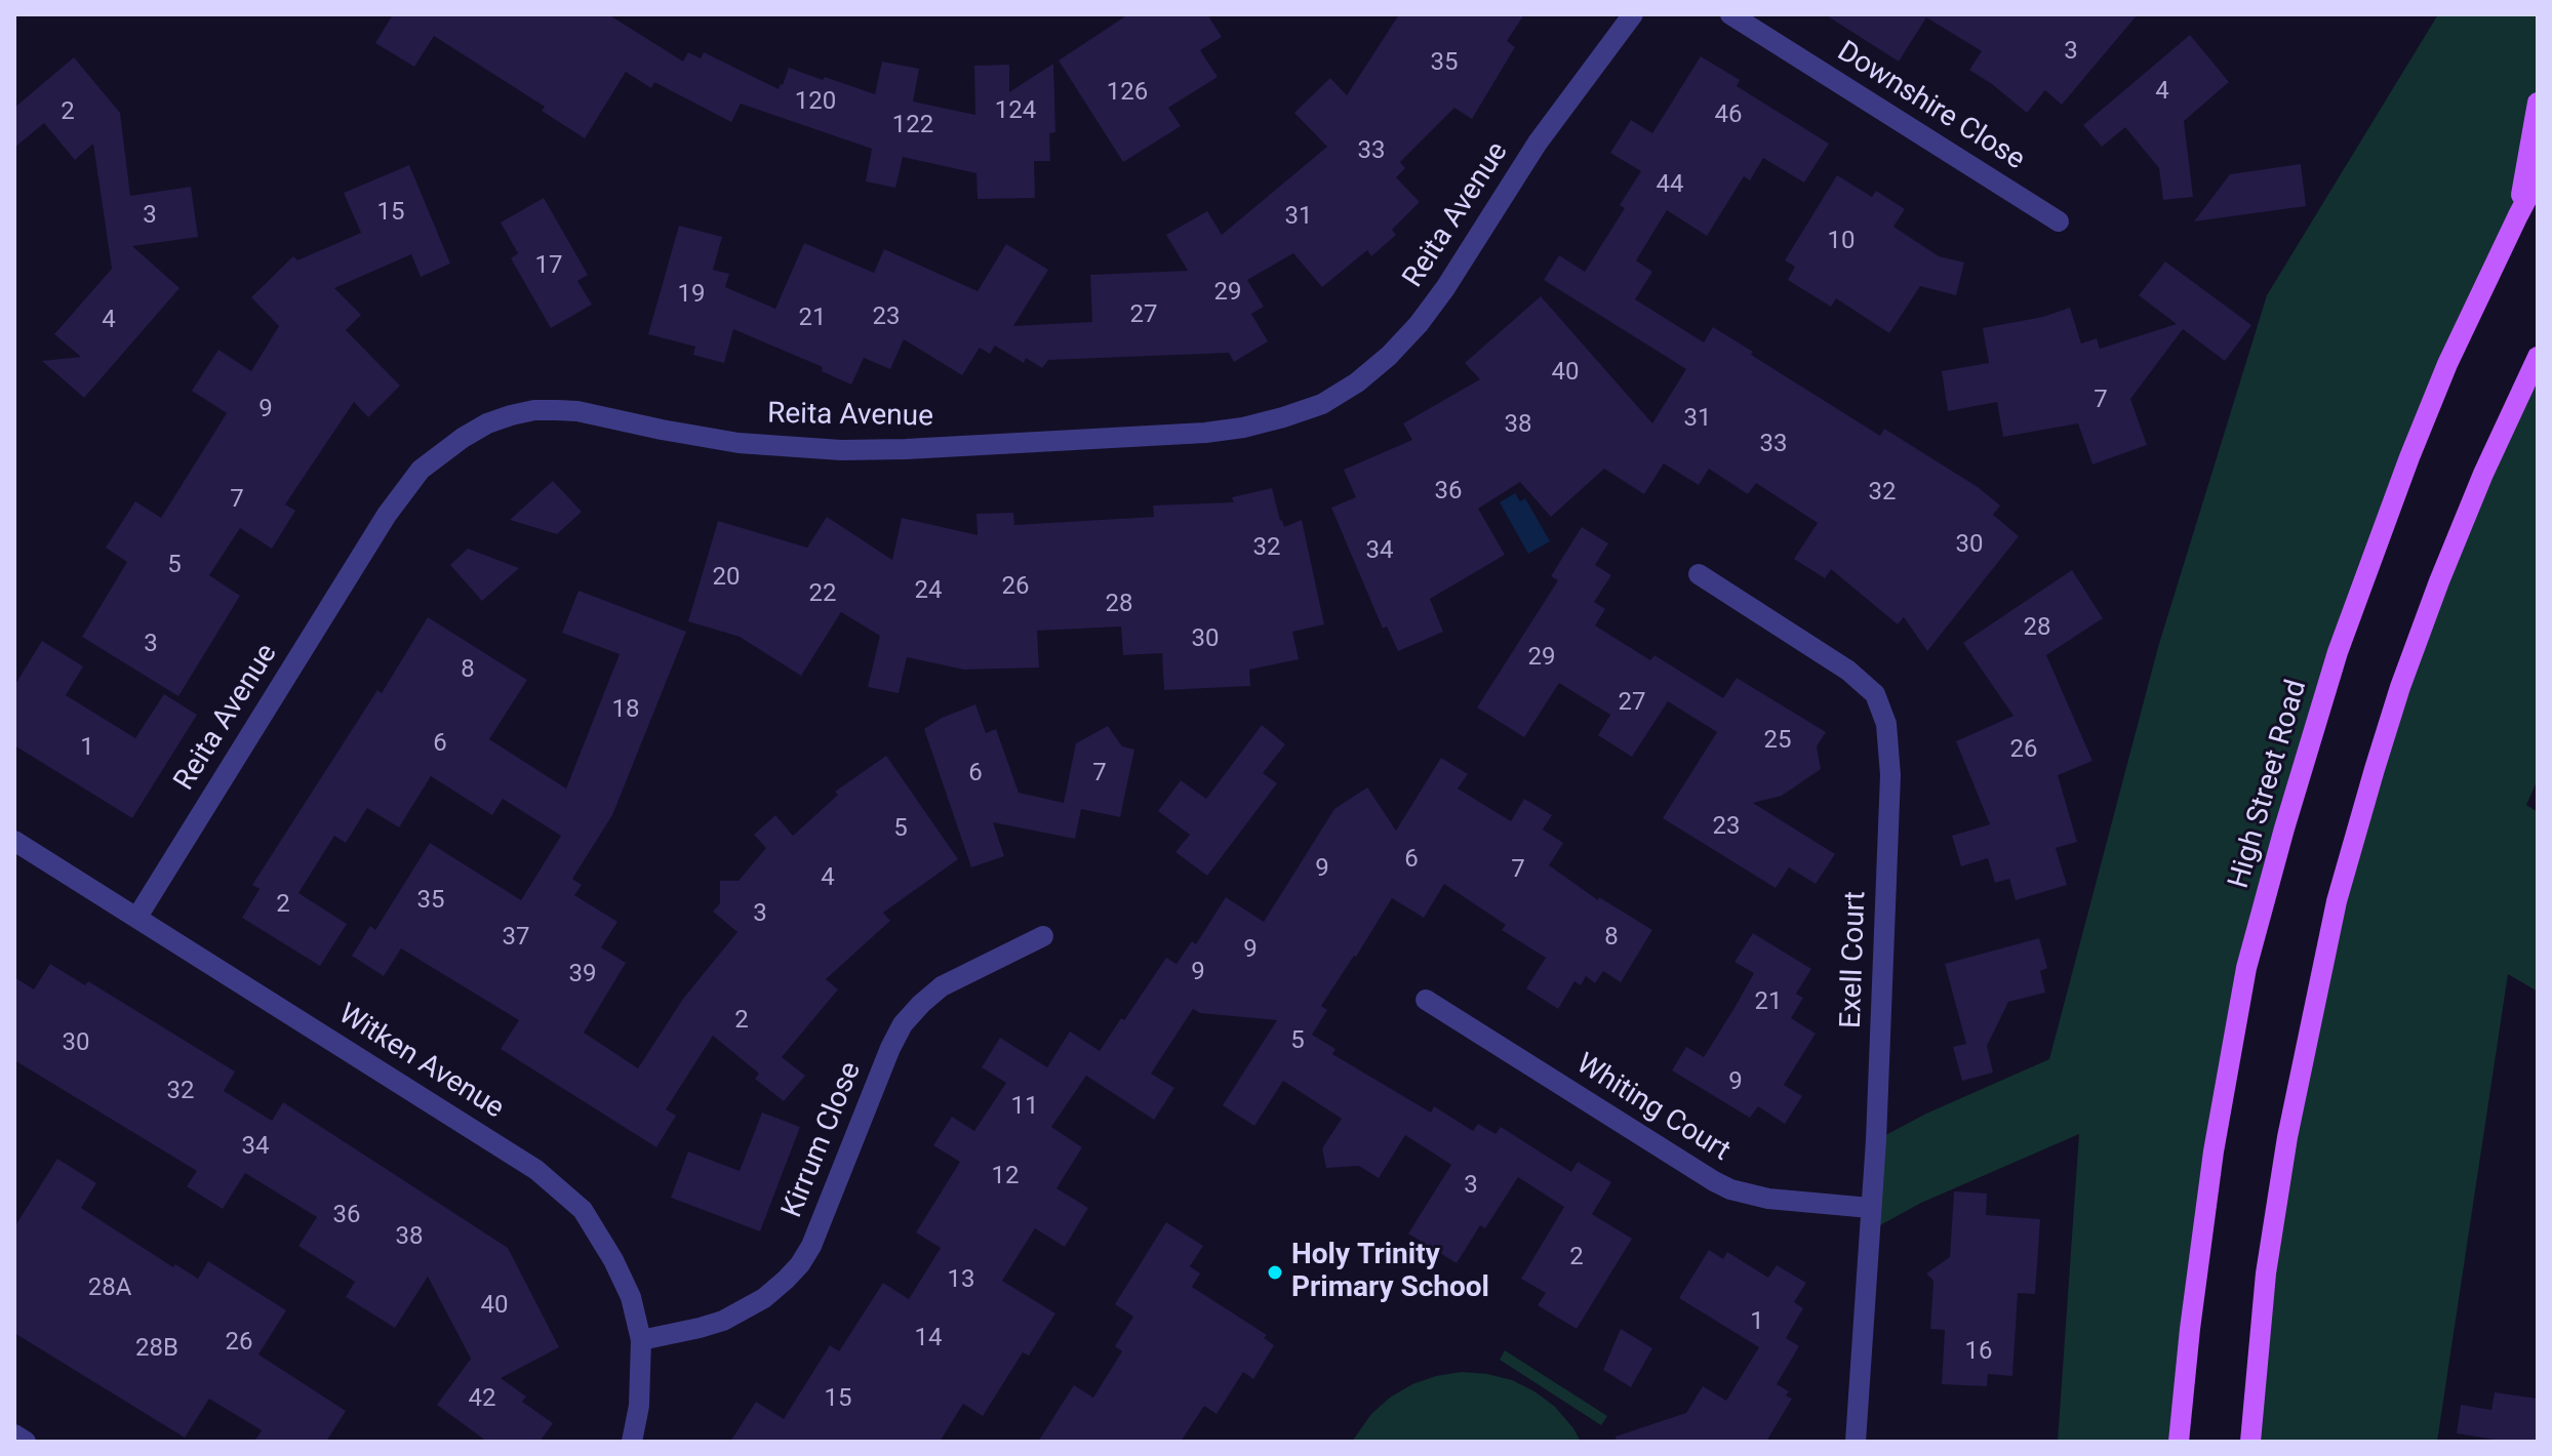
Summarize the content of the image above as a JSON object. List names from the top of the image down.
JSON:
{
  "streets": {
    "main road": ["High Street Road"],
    "street": [
      "Downshire Close",
      "Reita Avenue",
      "Exell Court",
      "Witken Avenue",
      "Whiting Court",
      "Kirrum Close"
    ]
  },
  "crossings": [
    ["Reita Avenue", "Witken Avenue"],
    ["Exell Court", "Whiting Court"],
    ["Witken Avenue", "Kirrum Close"]
  ],
  "places": ["Holy Trinity Primary School"],
  "house_numbers": [
    "3",
    "35",
    "4",
    "126",
    "120",
    "124",
    "2",
    "46",
    "122",
    "33",
    "44",
    "15",
    "3",
    "31",
    "10",
    "17",
    "29",
    "19",
    "27",
    "23",
    "21",
    "4",
    "40",
    "7",
    "9",
    "31",
    "38",
    "33",
    "36",
    "32",
    "7",
    "30",
    "32",
    "34",
    "5",
    "20",
    "26",
    "24",
    "22",
    "28",
    "28",
    "30",
    "3",
    "29",
    "8",
    "27",
    "18",
    "25",
    "6",
    "1",
    "26",
    "6",
    "7",
    "23",
    "5",
    "6",
    "9",
    "7",
    "4",
    "35",
    "2",
    "3",
    "37",
    "8",
    "9",
    "9",
    "39",
    "21",
    "2",
    "5",
    "30",
    "9",
    "32",
    "11",
    "34",
    "12",
    "3",
    "36",
    "38",
    "2",
    "13",
    "28A",
    "40",
    "1",
    "14",
    "26",
    "28B",
    "16",
    "42",
    "15"
  ]
}
